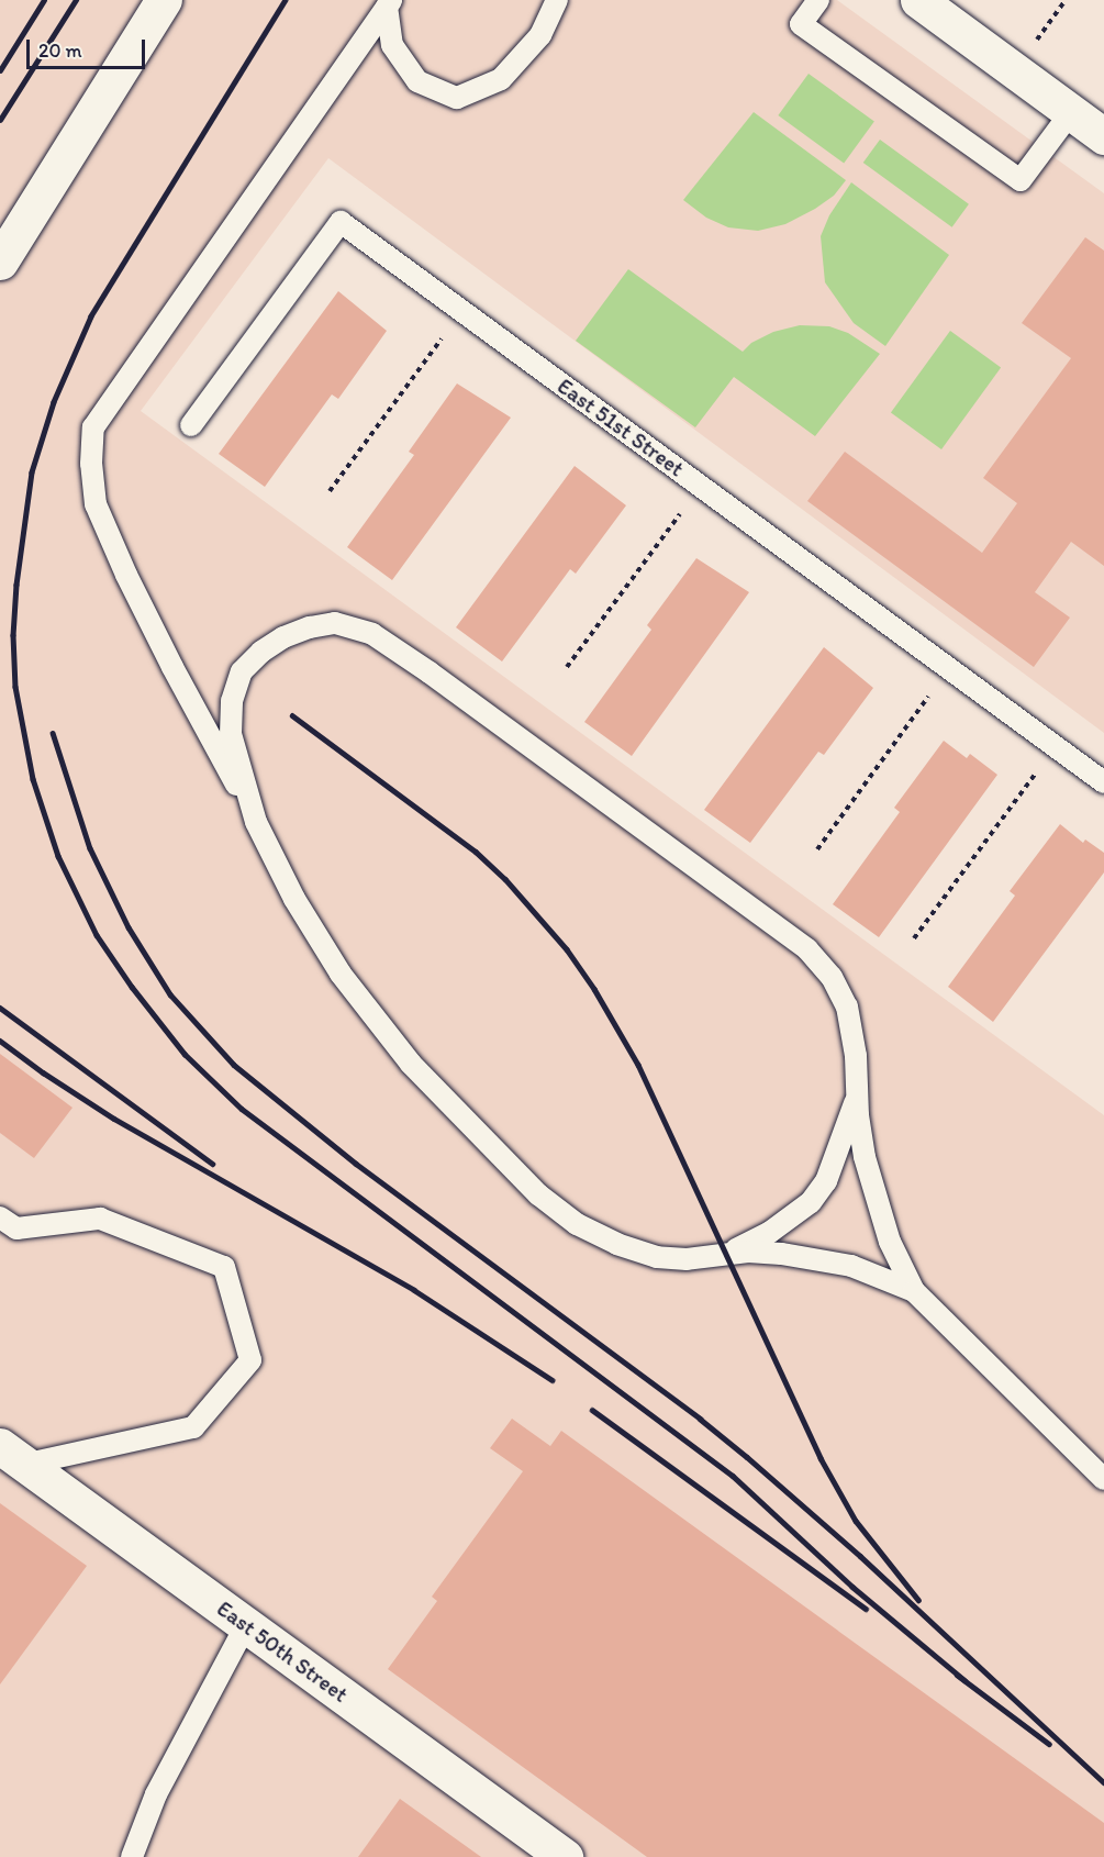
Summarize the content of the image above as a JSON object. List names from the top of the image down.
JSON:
{
  "streets": {
    "street": ["East 50th Street"],
    "lane": ["East 51st Street"]
  },
  "scale_bar": "20 m"
}
